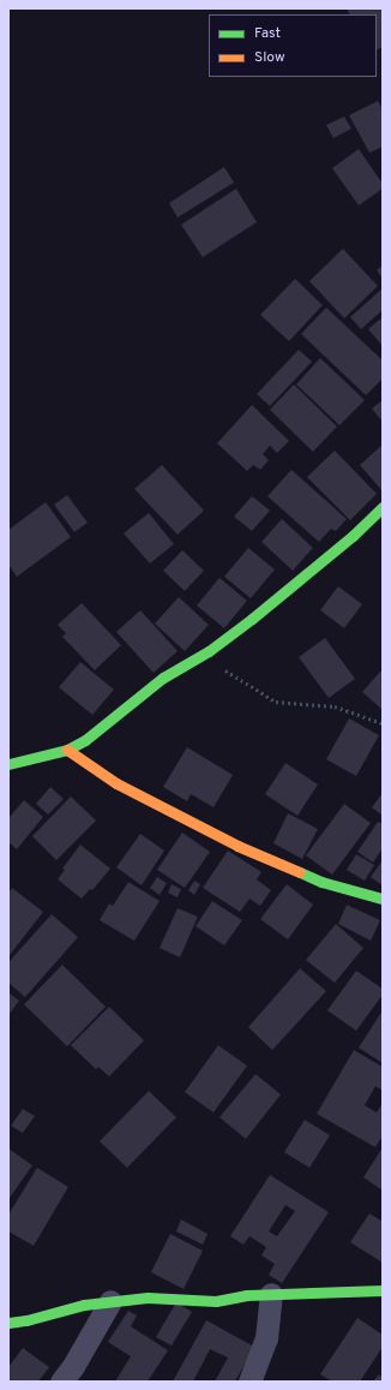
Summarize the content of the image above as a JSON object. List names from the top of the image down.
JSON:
{
  "legend": ["Fast", "Slow"]
}
